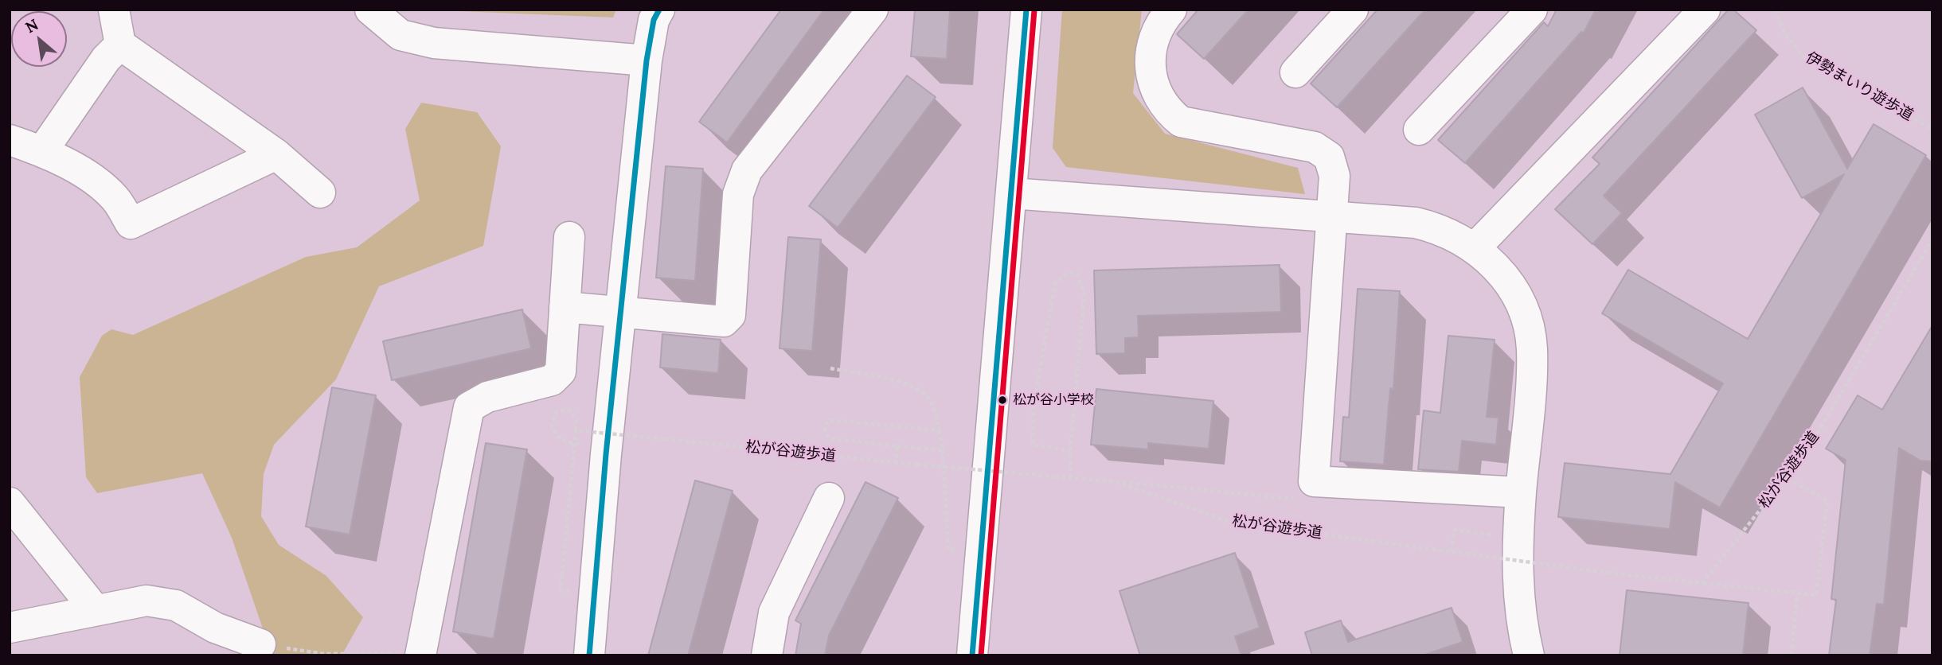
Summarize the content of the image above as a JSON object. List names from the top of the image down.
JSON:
{
  "streets": {
    "path": ["伊勢まいり遊歩道", "松が谷遊歩道"]
  },
  "places": ["松が谷小学校"],
  "north": "top left"
}
